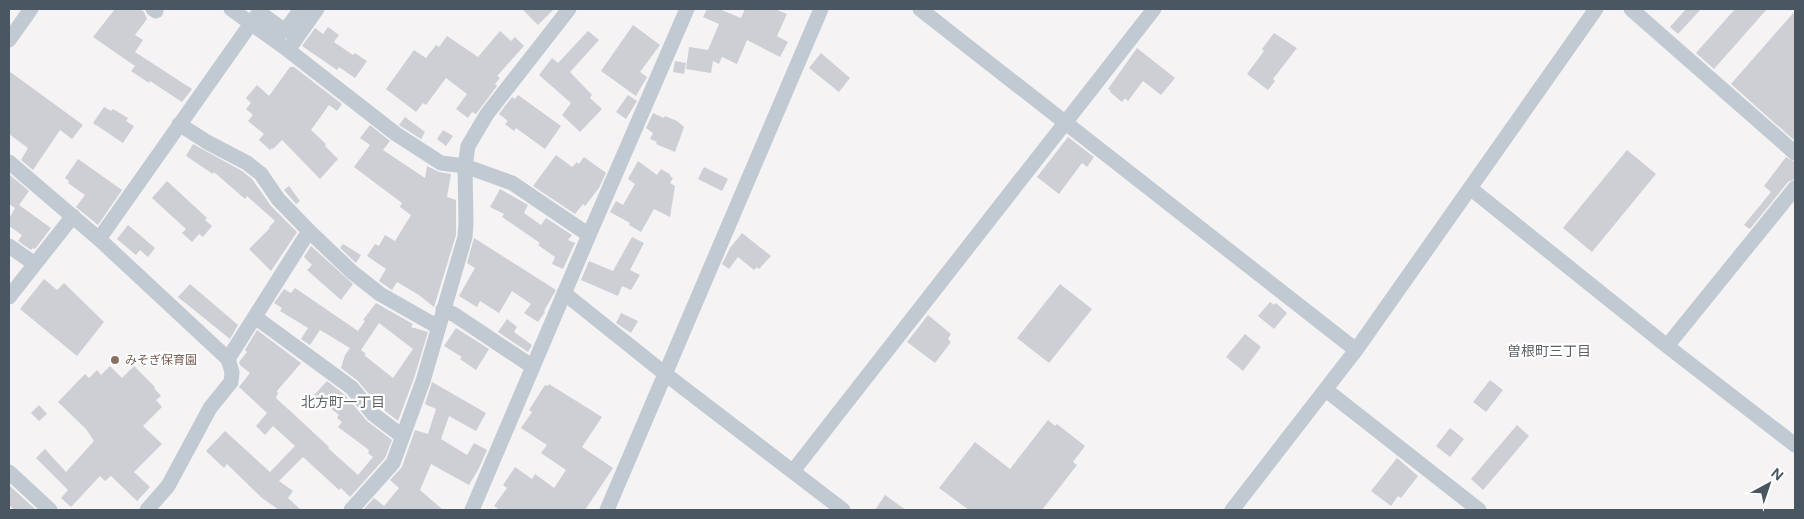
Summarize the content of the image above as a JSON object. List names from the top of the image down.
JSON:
{
  "districts": ["曽根町三丁目", "北方町一丁目"],
  "places": ["みそぎ保育園"],
  "north": "top right"
}
